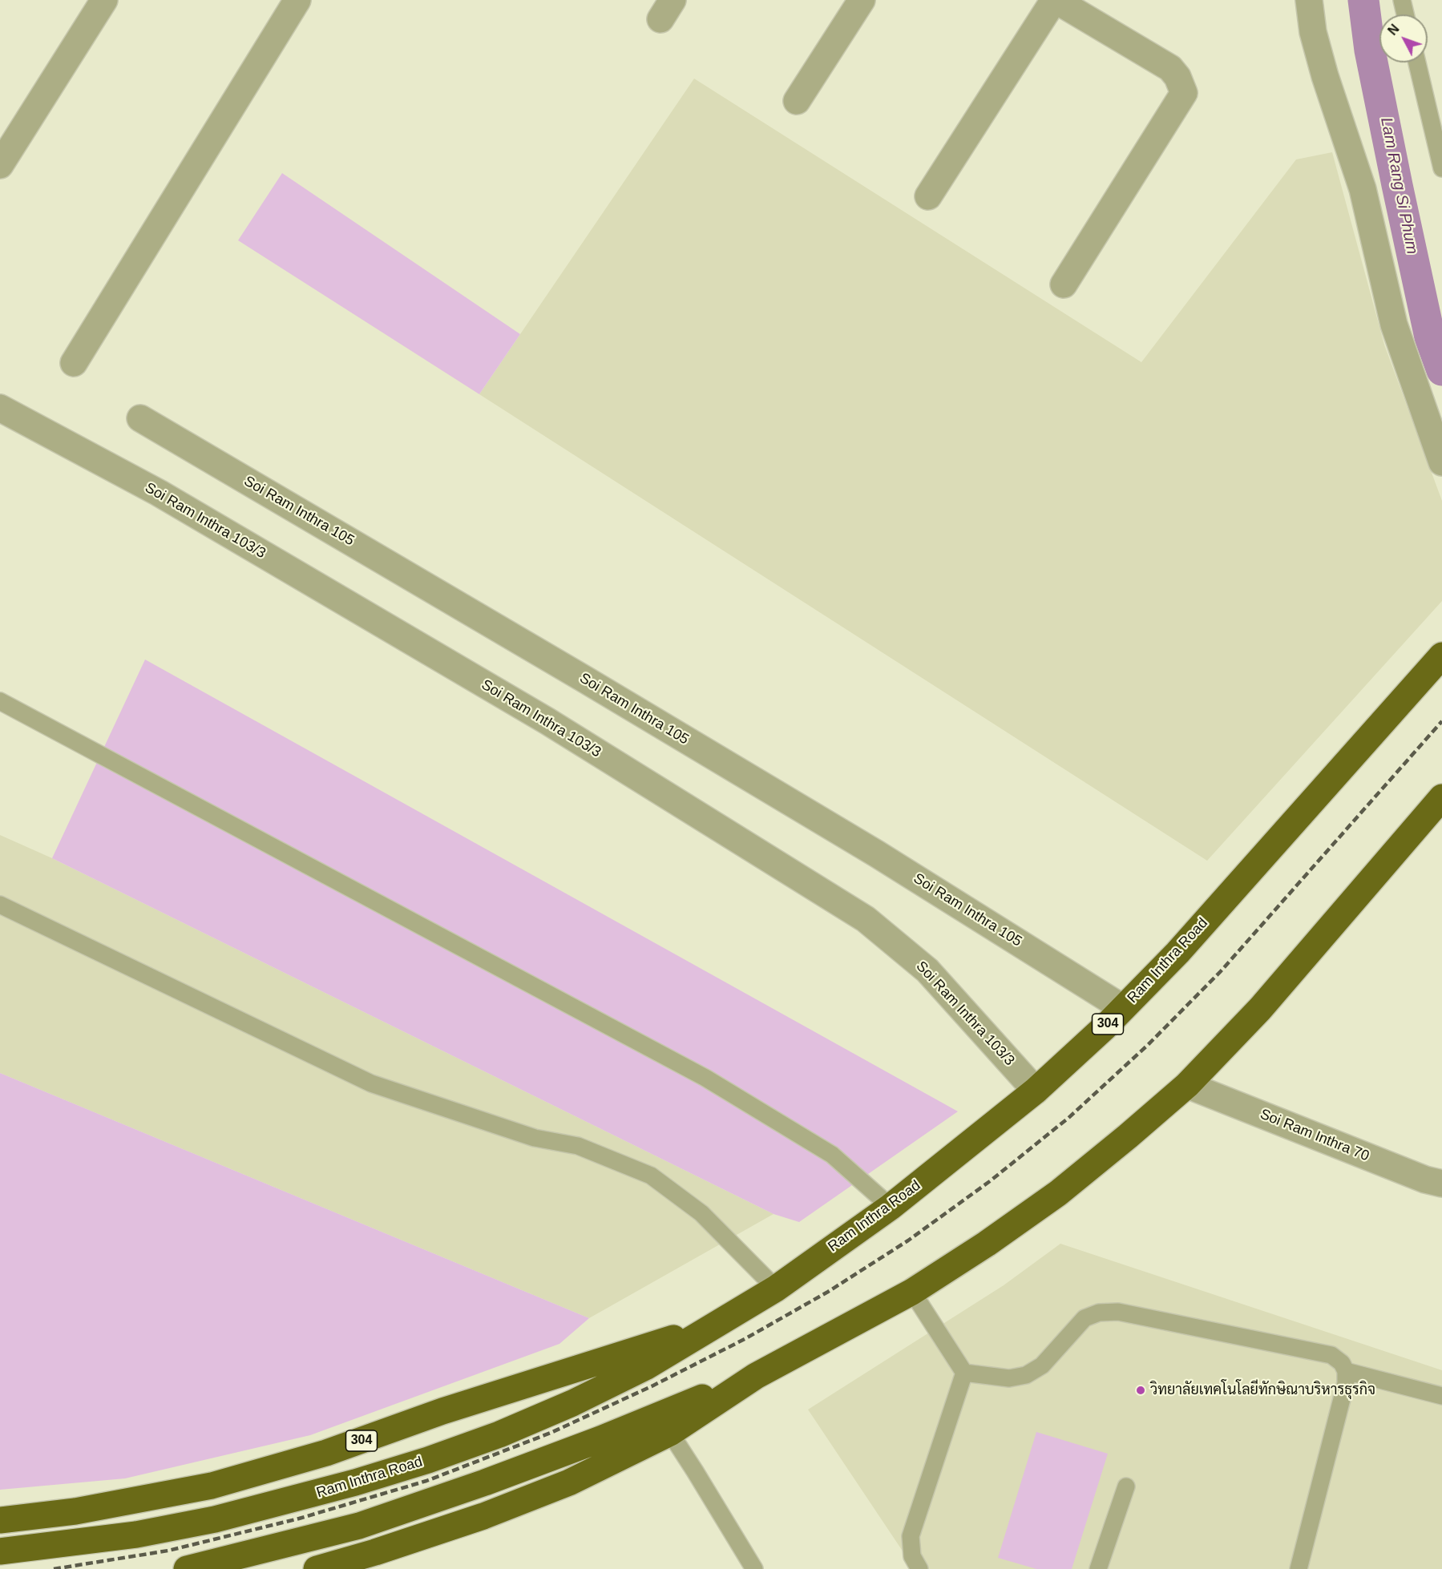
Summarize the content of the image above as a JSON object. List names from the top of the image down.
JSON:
{
  "streets": {
    "highway": ["Ram Inthra Road", "304"],
    "street": ["Soi Ram Inthra 105", "Soi Ram Inthra 103/3", "Soi Ram Inthra 70"]
  },
  "crossings": [
    ["Soi Ram Inthra 105", "Ram Inthra Road"],
    ["Soi Ram Inthra 103/3", "Ram Inthra Road"]
  ],
  "water": ["Lam Rang Si Phum"],
  "places": ["วิทยาลัยเทคโนโลยีทักษิณาบริหารธุรกิจ"],
  "north": "top left"
}
